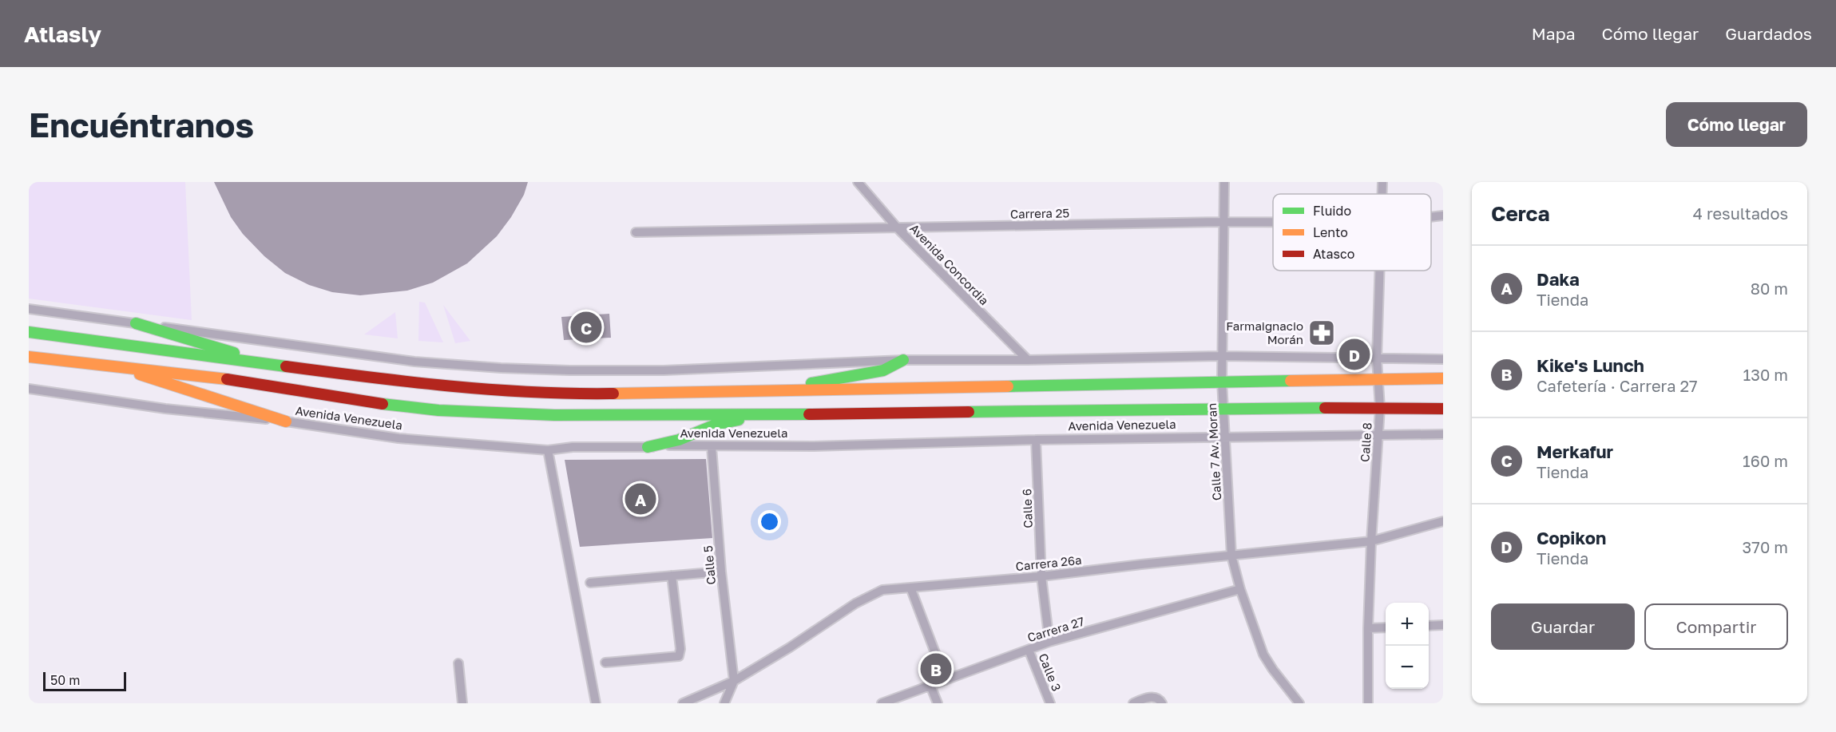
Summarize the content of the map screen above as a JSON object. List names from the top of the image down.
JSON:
{
  "streets": {
    "street": [
      "Carrera 25",
      "Avenida Concordia",
      "Avenida Venezuela",
      "Calle 8",
      "Calle 7 Av. Moran",
      "Calle 6",
      "Carrera 26a",
      "Calle 5",
      "Carrera 27",
      "Calle 3"
    ]
  },
  "crossings": [
    ["Carrera 25", "Avenida Concordia"],
    ["Carrera 25", "Calle 7 Av. Moran"],
    ["Avenida Venezuela", "Calle 8"],
    ["Avenida Venezuela", "Calle 7 Av. Moran"],
    ["Avenida Venezuela", "Calle 6"],
    ["Avenida Venezuela", "Calle 5"],
    ["Calle 8", "Carrera 26a"],
    ["Calle 7 Av. Moran", "Carrera 26a"],
    ["Calle 7 Av. Moran", "Carrera 27"],
    ["Calle 6", "Carrera 26a"],
    ["Calle 6", "Carrera 27"],
    ["Carrera 26a", "Calle 5"],
    ["Carrera 27", "Calle 3"]
  ],
  "places": {
    "pharmacy": ["Farmaignacio Morán"]
  },
  "legend": ["Fluido", "Lento", "Atasco"],
  "scale_bar": "50 m",
  "page": {
    "header": "Atlasly",
    "nav": ["Mapa", "Cómo llegar", "Guardados"],
    "buttons": [
      "Cómo llegar",
      ["Guardar", "Compartir"]
    ],
    "title": "Encuéntranos",
    "heading": ["Cerca", "4 resultados"],
    "list": [
      {
        "mark": "A",
        "name": "Daka",
        "note": "Tienda",
        "value": "80 m"
      },
      {
        "mark": "B",
        "name": "Kike's Lunch",
        "note": "Cafetería · Carrera 27",
        "value": "130 m"
      },
      {
        "mark": "C",
        "name": "Merkafur",
        "note": "Tienda",
        "value": "160 m"
      },
      {
        "mark": "D",
        "name": "Copikon",
        "note": "Tienda",
        "value": "370 m"
      }
    ],
    "pins": [
      "C",
      "D",
      "A",
      "B"
    ],
    "map_buttons": ["+", "−"],
    "scale": "50 m"
  }
}
